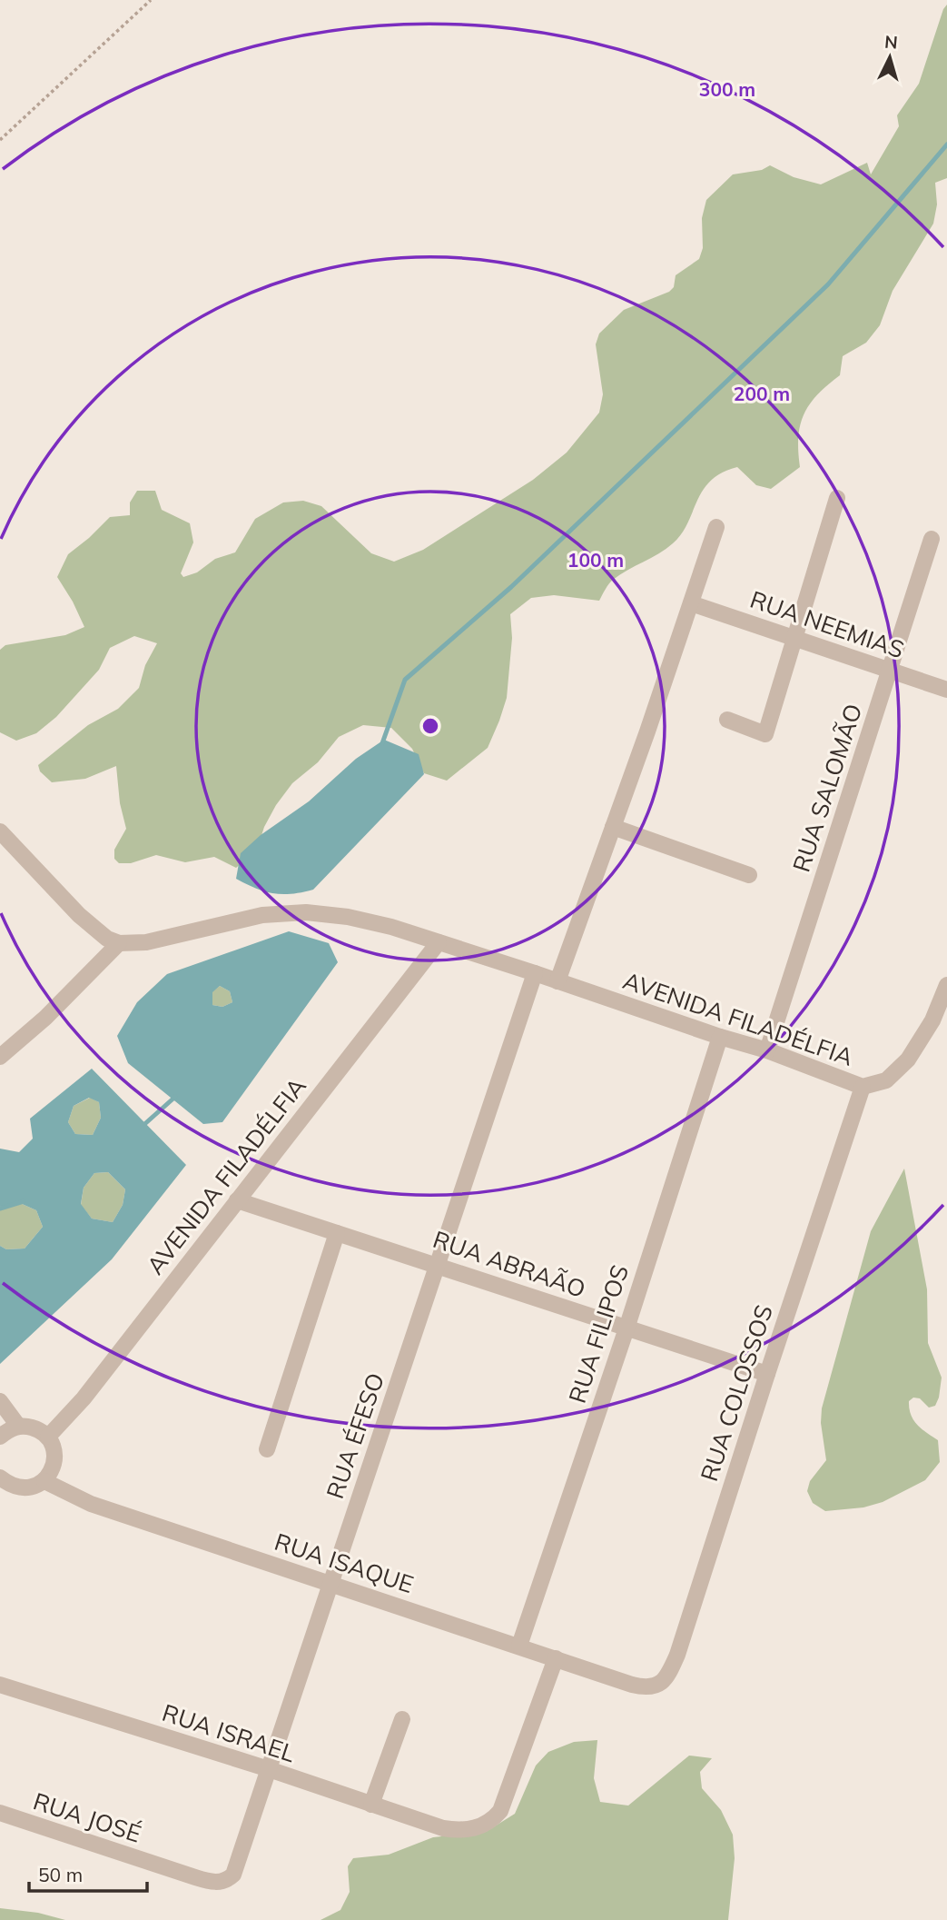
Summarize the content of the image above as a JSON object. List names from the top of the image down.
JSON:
{
  "streets": {
    "street": [
      "RUA NEEMIAS",
      "RUA SALOMÃO",
      "AVENIDA FILADÉLFIA",
      "RUA ABRAÃO",
      "RUA FILIPOS",
      "RUA COLOSSOS",
      "RUA ÉFESO",
      "RUA ISAQUE",
      "RUA ISRAEL",
      "RUA JOSÉ"
    ]
  },
  "crossings": [
    ["RUA NEEMIAS", "RUA SALOMÃO"],
    ["RUA SALOMÃO", "AVENIDA FILADÉLFIA"],
    ["AVENIDA FILADÉLFIA", "RUA ABRAÃO"],
    ["AVENIDA FILADÉLFIA", "RUA FILIPOS"],
    ["AVENIDA FILADÉLFIA", "RUA COLOSSOS"],
    ["AVENIDA FILADÉLFIA", "RUA ÉFESO"],
    ["RUA ABRAÃO", "RUA FILIPOS"],
    ["RUA ABRAÃO", "RUA COLOSSOS"],
    ["RUA ABRAÃO", "RUA ÉFESO"],
    ["RUA FILIPOS", "RUA ISAQUE"],
    ["RUA COLOSSOS", "RUA ISAQUE"],
    ["RUA ÉFESO", "RUA ISAQUE"],
    ["RUA ÉFESO", "RUA ISRAEL"],
    ["RUA ÉFESO", "RUA JOSÉ"],
    ["RUA ISAQUE", "RUA ISRAEL"]
  ],
  "scale_bar": "50 m",
  "north": "top",
  "rings": ["300 m", "200 m", "100 m"]
}
